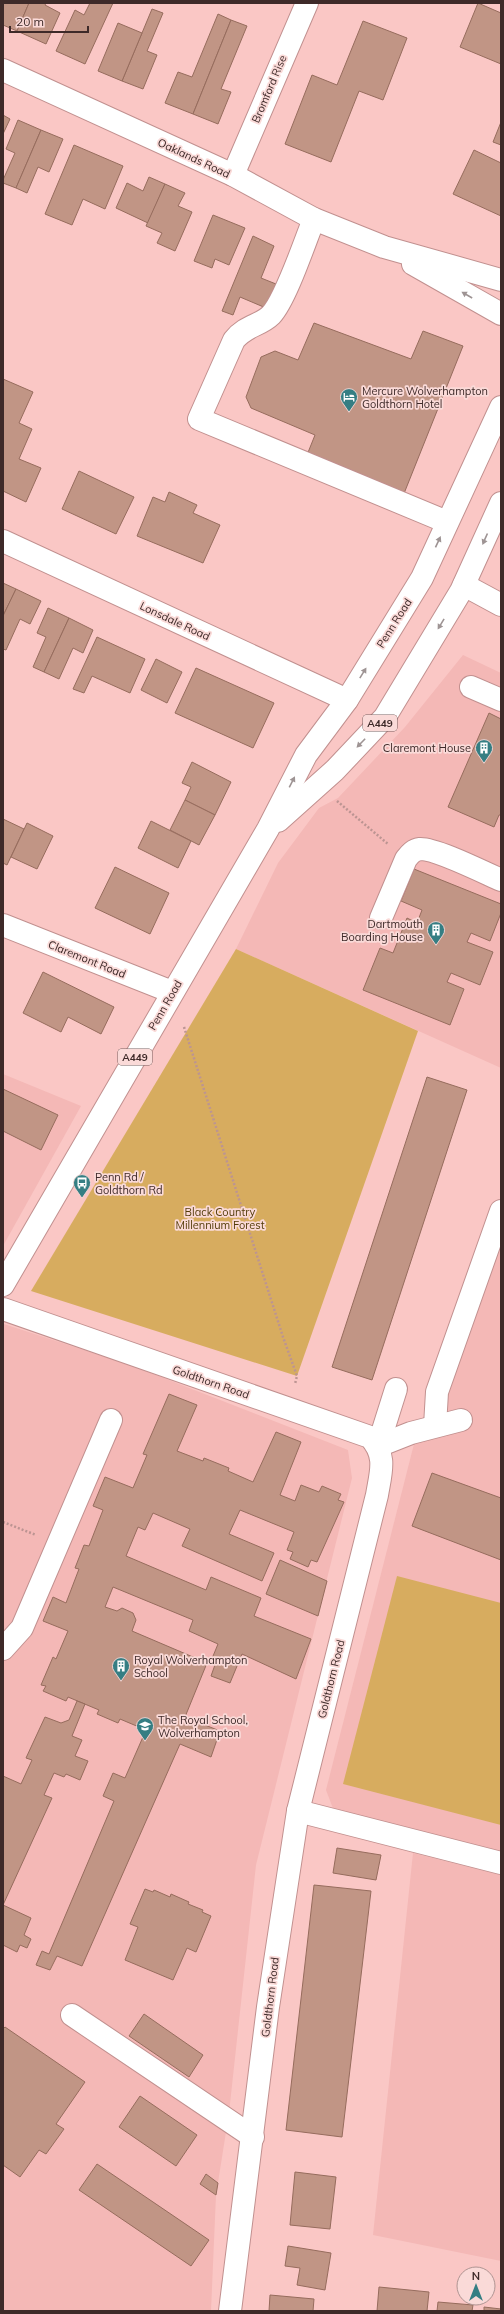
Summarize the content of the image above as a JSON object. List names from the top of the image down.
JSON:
{
  "streets": {
    "main road": [
      "Bromford Rise",
      "Oaklands Road",
      "Lonsdale Road",
      "Penn Road",
      "A449",
      "Claremont Road",
      "Goldthorn Road"
    ]
  },
  "crossings": [
    ["Bromford Rise", "Oaklands Road"],
    ["Lonsdale Road", "Penn Road"],
    ["Penn Road", "Claremont Road"]
  ],
  "parks": ["Black Country Millennium Forest"],
  "places": {
    "hotel": ["Mercure Wolverhampton Goldthorn Hotel"],
    "building": ["Claremont House", "Dartmouth Boarding House", "Royal Wolverhampton School"],
    "bus stop": ["Penn Rd / Goldthorn Rd"],
    "school or university": ["The Royal School, Wolverhampton"]
  },
  "scale_bar": "20 m",
  "north": "top"
}
